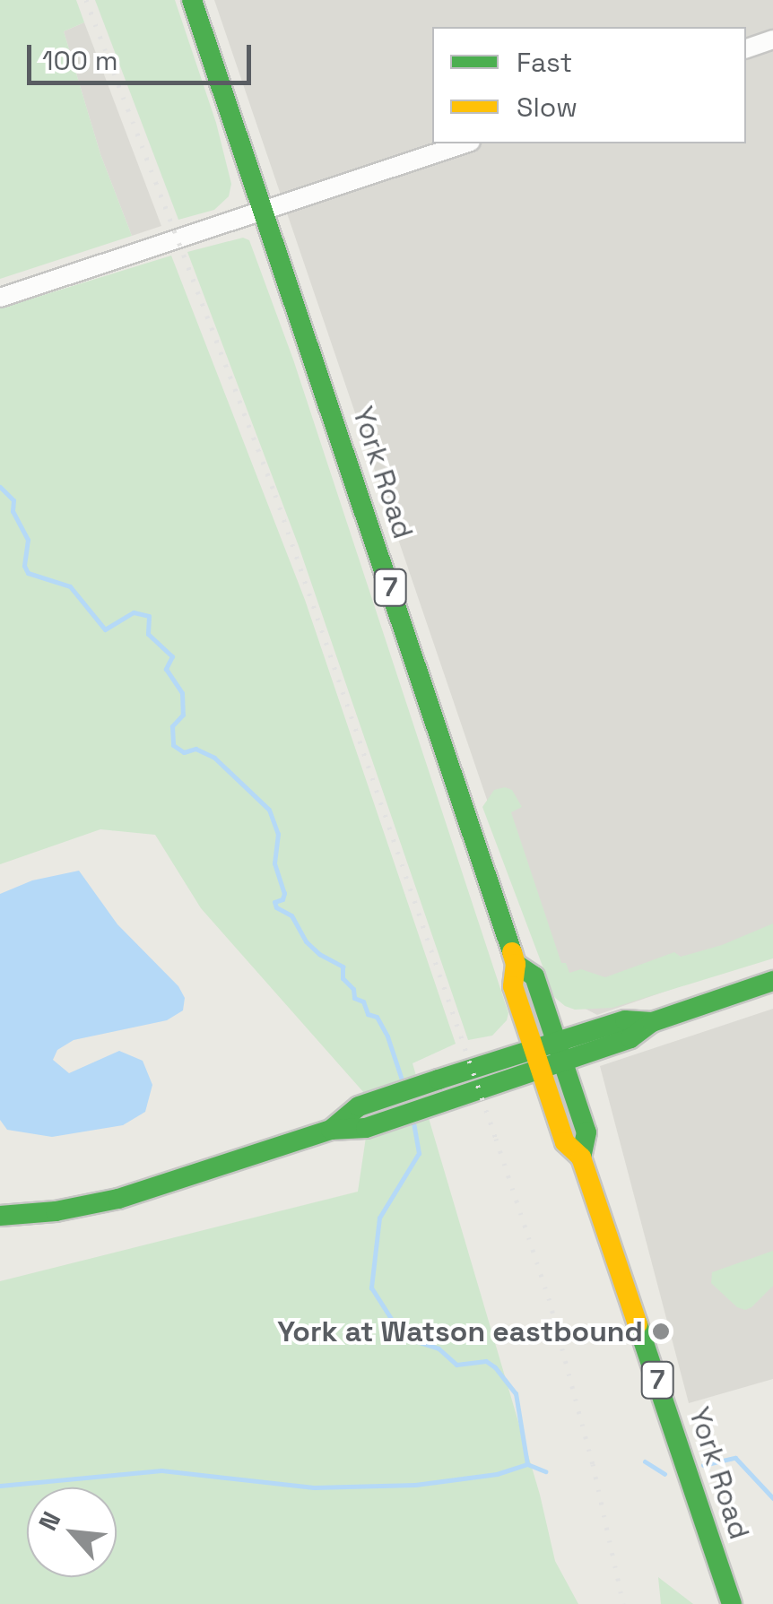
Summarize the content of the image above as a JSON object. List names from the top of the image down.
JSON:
{
  "streets": {
    "main road": ["York Road", "7"]
  },
  "places": ["York at Watson eastbound"],
  "legend": ["Fast", "Slow"],
  "scale_bar": "100 m",
  "north": "top left"
}
